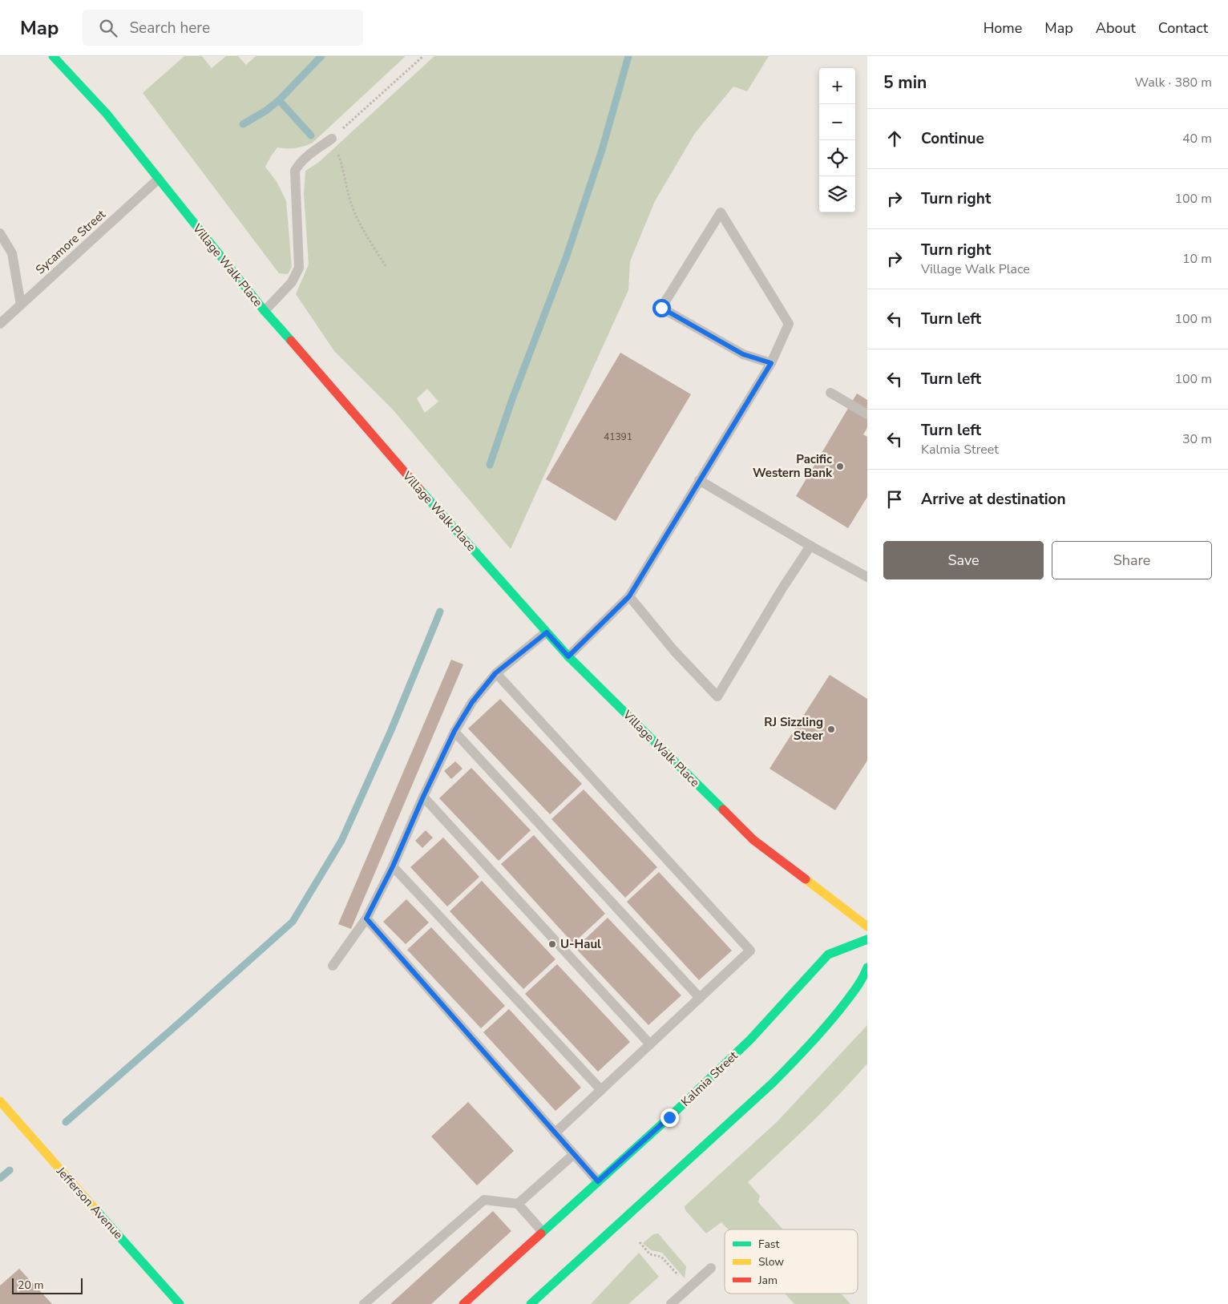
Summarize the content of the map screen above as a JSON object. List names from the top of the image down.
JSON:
{
  "streets": {
    "main road": ["Village Walk Place", "Kalmia Street", "Jefferson Avenue"],
    "lane": ["Sycamore Street"]
  },
  "crossings": [
    ["Sycamore Street", "Village Walk Place"]
  ],
  "places": ["Pacific Western Bank", "RJ Sizzling Steer", "U-Haul"],
  "house_numbers": ["41391"],
  "legend": ["Fast", "Slow", "Jam"],
  "scale_bar": "20 m",
  "page": {
    "header": "Map",
    "search": "Search here",
    "nav": [
      "Home",
      "Map",
      "About",
      "Contact"
    ],
    "heading": ["5 min", "Walk · 380 m"],
    "map_buttons": ["+", "−"],
    "list": [
      ["Continue", "40 m"],
      ["Turn right", "100 m"],
      ["Turn right", "Village Walk Place", "10 m"],
      ["Turn left", "100 m"],
      ["Turn left", "100 m"],
      ["Turn left", "Kalmia Street", "30 m"],
      "Arrive at destination"
    ],
    "buttons": ["Save", "Share"],
    "scale": "20 m"
  }
}
